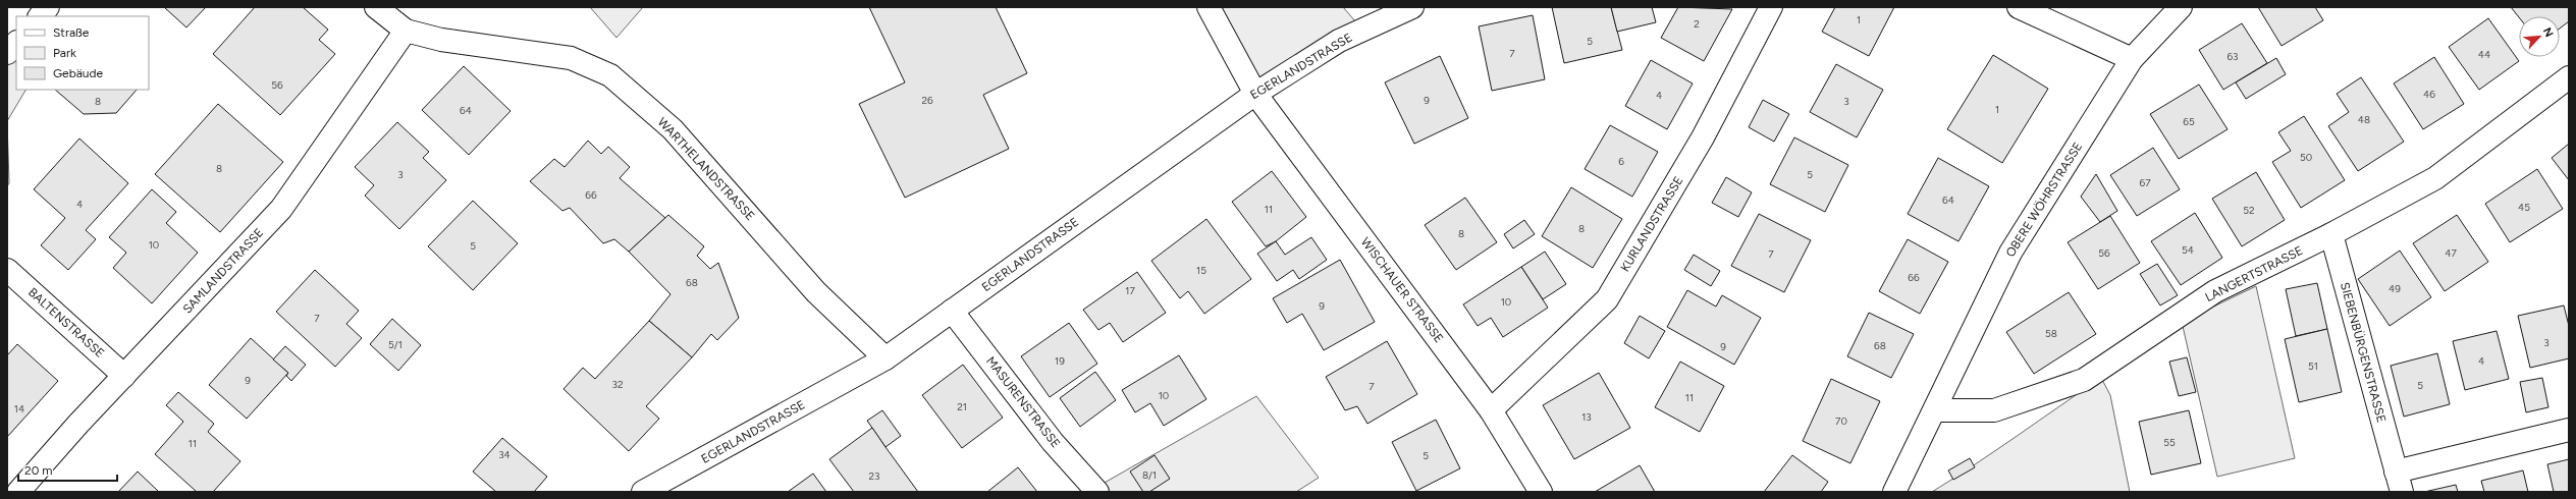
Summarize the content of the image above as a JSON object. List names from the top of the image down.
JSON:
{
  "streets": {
    "street": [
      "EGERLANDSTRASSE",
      "WARTHELANDSTRASSE",
      "OBERE WÖHRSTRASSE",
      "KURLANDSTRASSE",
      "SAMLANDSTRASSE",
      "LANGERTSTRASSE",
      "WISCHAUER STRASSE",
      "BALTENSTRASSE",
      "SIEBENBÜRGENSTRASSE",
      "MASURENSTRASSE"
    ]
  },
  "crossings": [
    ["EGERLANDSTRASSE", "WARTHELANDSTRASSE"],
    ["EGERLANDSTRASSE", "WISCHAUER STRASSE"],
    ["EGERLANDSTRASSE", "MASURENSTRASSE"],
    ["WARTHELANDSTRASSE", "SAMLANDSTRASSE"],
    ["OBERE WÖHRSTRASSE", "LANGERTSTRASSE"],
    ["KURLANDSTRASSE", "WISCHAUER STRASSE"],
    ["SAMLANDSTRASSE", "BALTENSTRASSE"],
    ["LANGERTSTRASSE", "SIEBENBÜRGENSTRASSE"]
  ],
  "house_numbers": [
    "1",
    "2",
    "5",
    "7",
    "44",
    "63",
    "56",
    "46",
    "4",
    "26",
    "9",
    "8",
    "3",
    "1",
    "64",
    "48",
    "65",
    "50",
    "6",
    "8",
    "3",
    "5",
    "67",
    "66",
    "64",
    "4",
    "45",
    "11",
    "52",
    "8",
    "8",
    "10",
    "5",
    "54",
    "56",
    "47",
    "7",
    "15",
    "66",
    "68",
    "49",
    "17",
    "10",
    "9",
    "7",
    "58",
    "3",
    "5/1",
    "68",
    "9",
    "19",
    "4",
    "51",
    "9",
    "32",
    "5",
    "7",
    "10",
    "11",
    "21",
    "14",
    "13",
    "70",
    "55",
    "11",
    "34",
    "5",
    "8/1",
    "23"
  ],
  "legend": ["Straße", "Park", "Gebäude"],
  "scale_bar": "20 m",
  "north": "top right"
}
